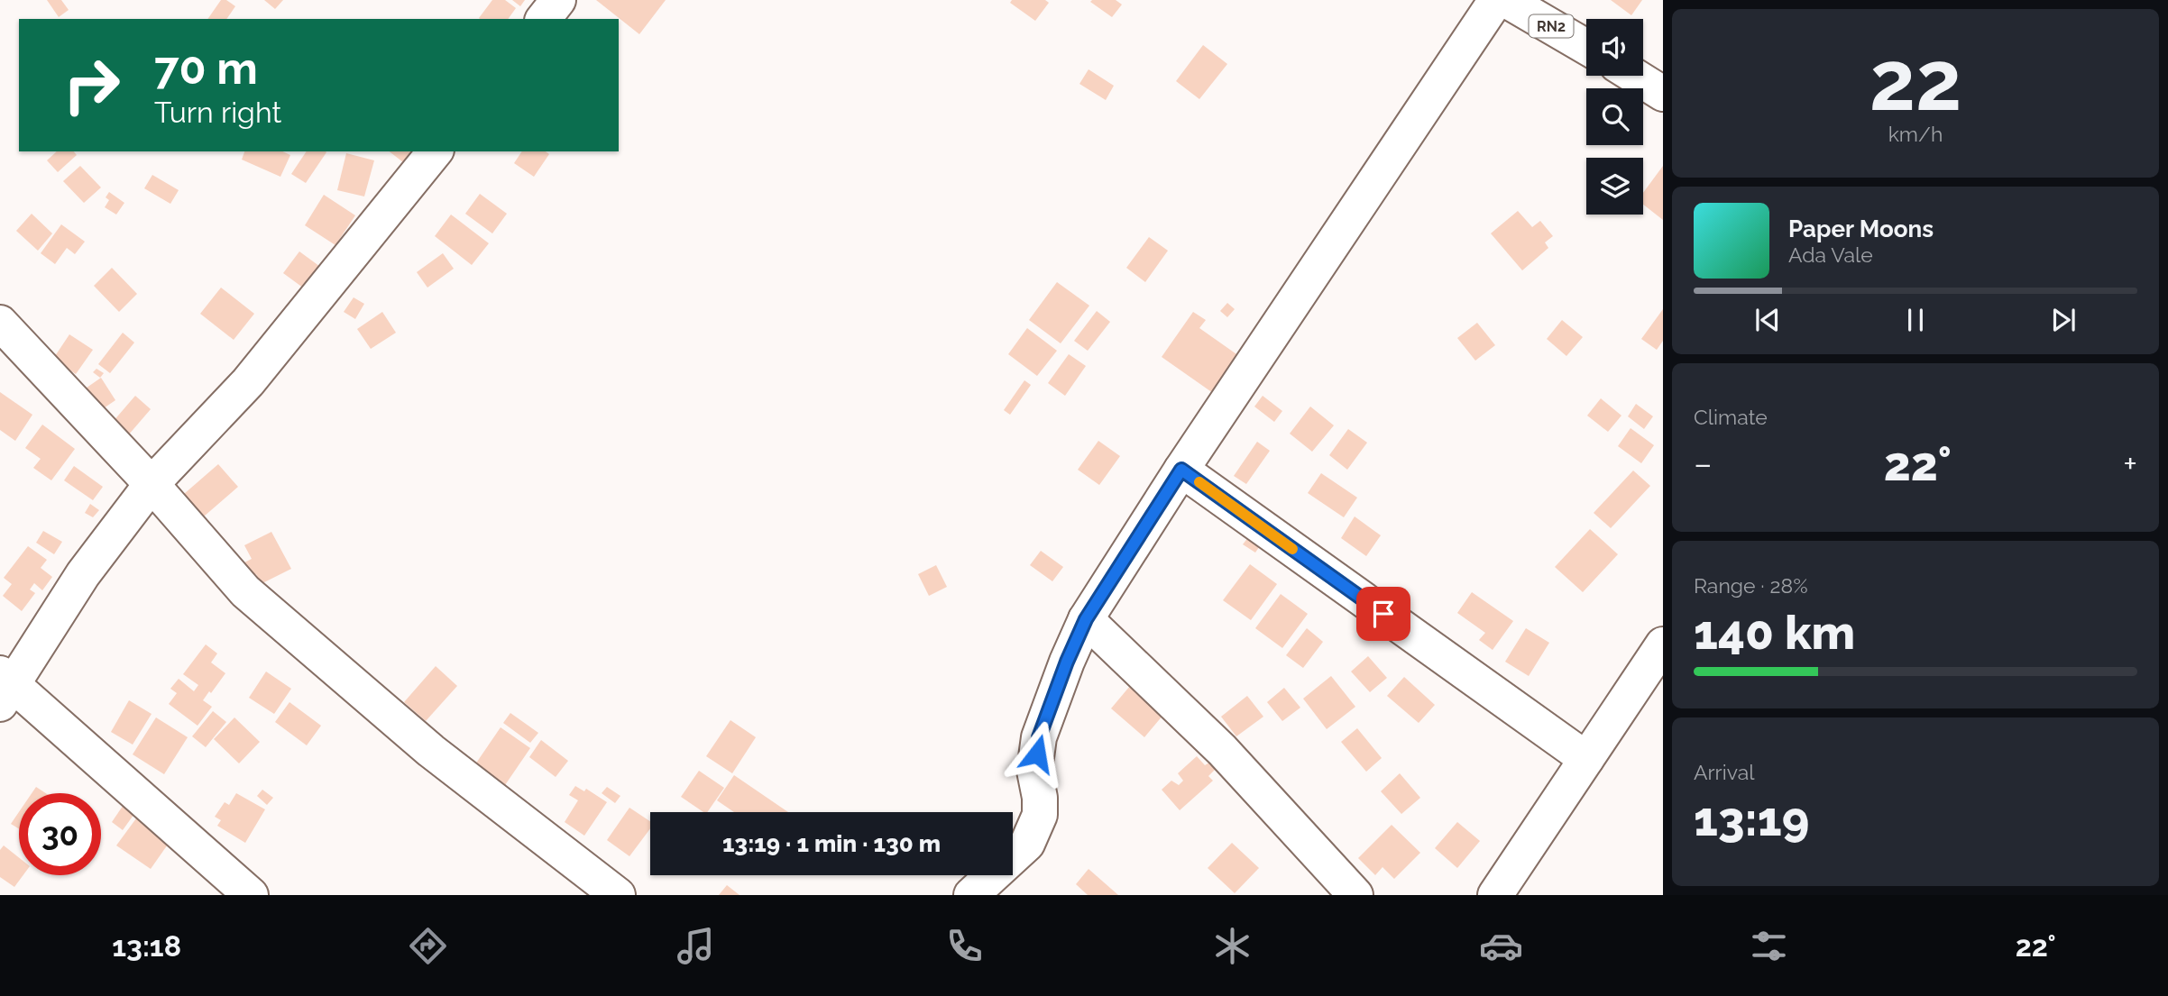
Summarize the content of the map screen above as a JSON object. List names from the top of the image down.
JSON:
{
  "streets": {
    "main road": ["RN2"]
  },
  "page": {
    "tile": [
      ["22", "km/h"],
      "Climate",
      ["Range · 28%", "140 km"],
      ["Arrival", "13:19"]
    ],
    "turn": ["70 m", "Turn right"],
    "song": ["Paper Moons", "Ada Vale"],
    "heat": ["−", "22°", "+"],
    "limit": "30",
    "trip": "13:19 · 1 min · 130 m",
    "tabs": ["13:18", "22°"]
  }
}
